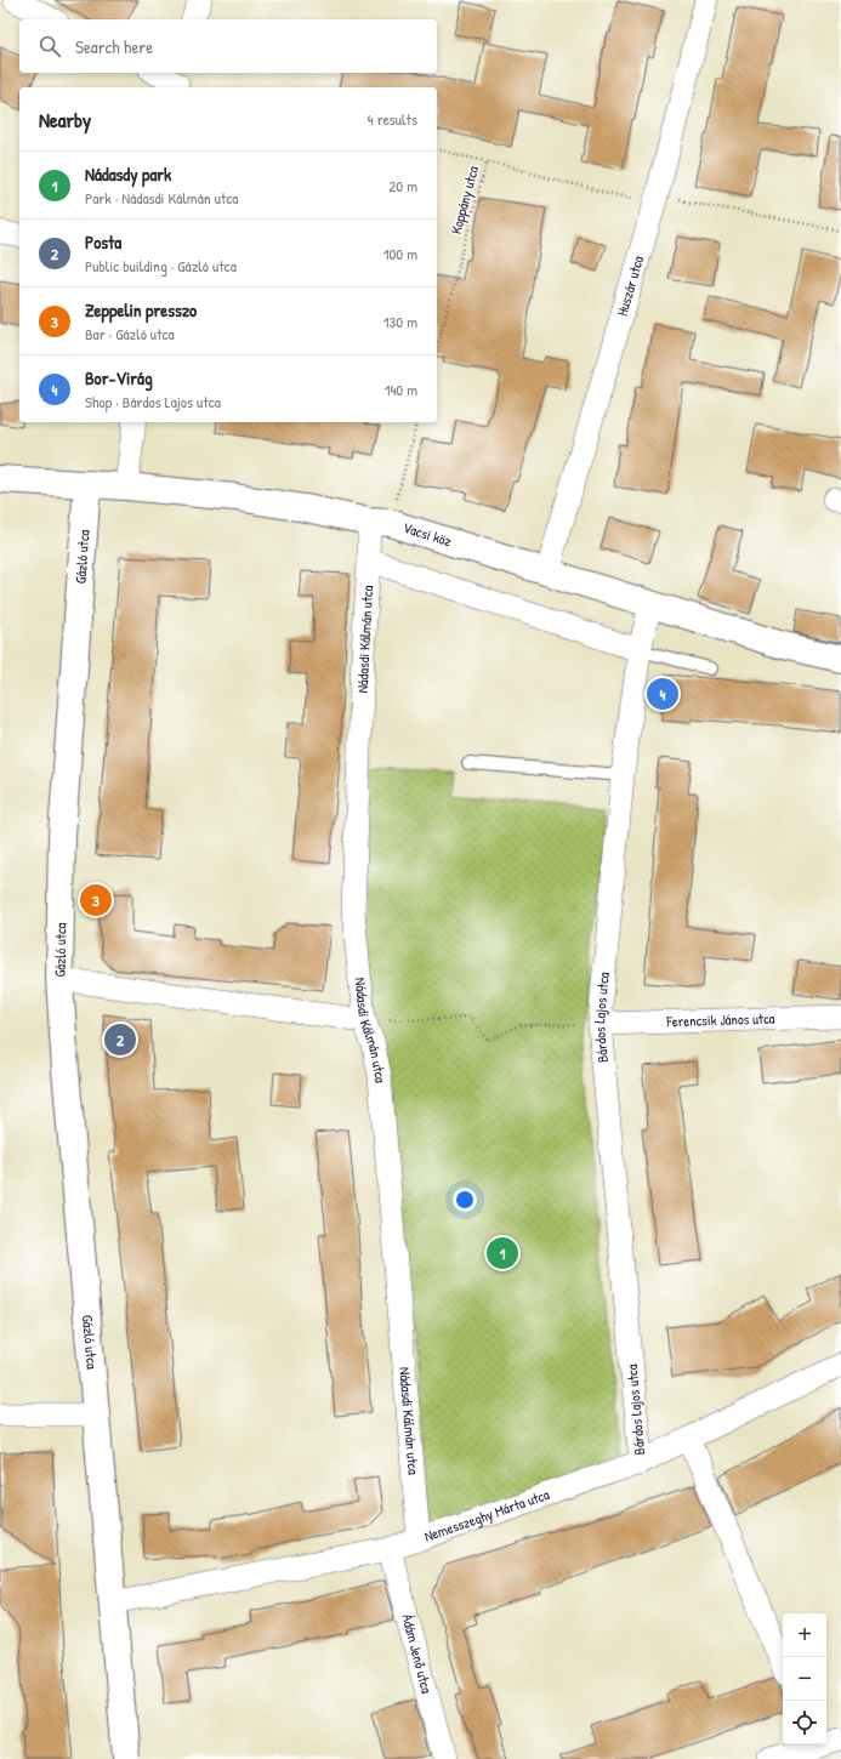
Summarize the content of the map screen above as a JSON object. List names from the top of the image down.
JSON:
{
  "streets": {
    "street": [
      "Huszár utca",
      "Vacsi köz",
      "Gázló utca",
      "Nádasdi Kálmán utca",
      "Bárdos Lajos utca",
      "Ferencsik János utca",
      "Nemesszeghy Márta utca",
      "Ádám Jenő utca"
    ],
    "path": ["Koppány utca"]
  },
  "crossings": [
    ["Koppány utca", "Huszár utca"],
    ["Huszár utca", "Vacsi köz"],
    ["Vacsi köz", "Gázló utca"],
    ["Vacsi köz", "Nádasdi Kálmán utca"],
    ["Vacsi köz", "Bárdos Lajos utca"],
    ["Gázló utca", "Nemesszeghy Márta utca"],
    ["Nádasdi Kálmán utca", "Nemesszeghy Márta utca"],
    ["Bárdos Lajos utca", "Ferencsik János utca"],
    ["Bárdos Lajos utca", "Nemesszeghy Márta utca"],
    ["Nemesszeghy Márta utca", "Ádám Jenő utca"]
  ],
  "page": {
    "search": "Search here",
    "heading": ["Nearby", "4 results"],
    "list": [
      {
        "mark": "1",
        "name": "Nádasdy park",
        "note": "Park · Nádasdi Kálmán utca",
        "value": "20 m"
      },
      {
        "mark": "2",
        "name": "Posta",
        "note": "Public building · Gázló utca",
        "value": "100 m"
      },
      {
        "mark": "3",
        "name": "Zeppelin presszo",
        "note": "Bar · Gázló utca",
        "value": "130 m"
      },
      {
        "mark": "4",
        "name": "Bor-Virág",
        "note": "Shop · Bárdos Lajos utca",
        "value": "140 m"
      }
    ],
    "pins": [
      "4",
      "3",
      "2",
      "1"
    ],
    "map_buttons": ["+", "−"]
  }
}
